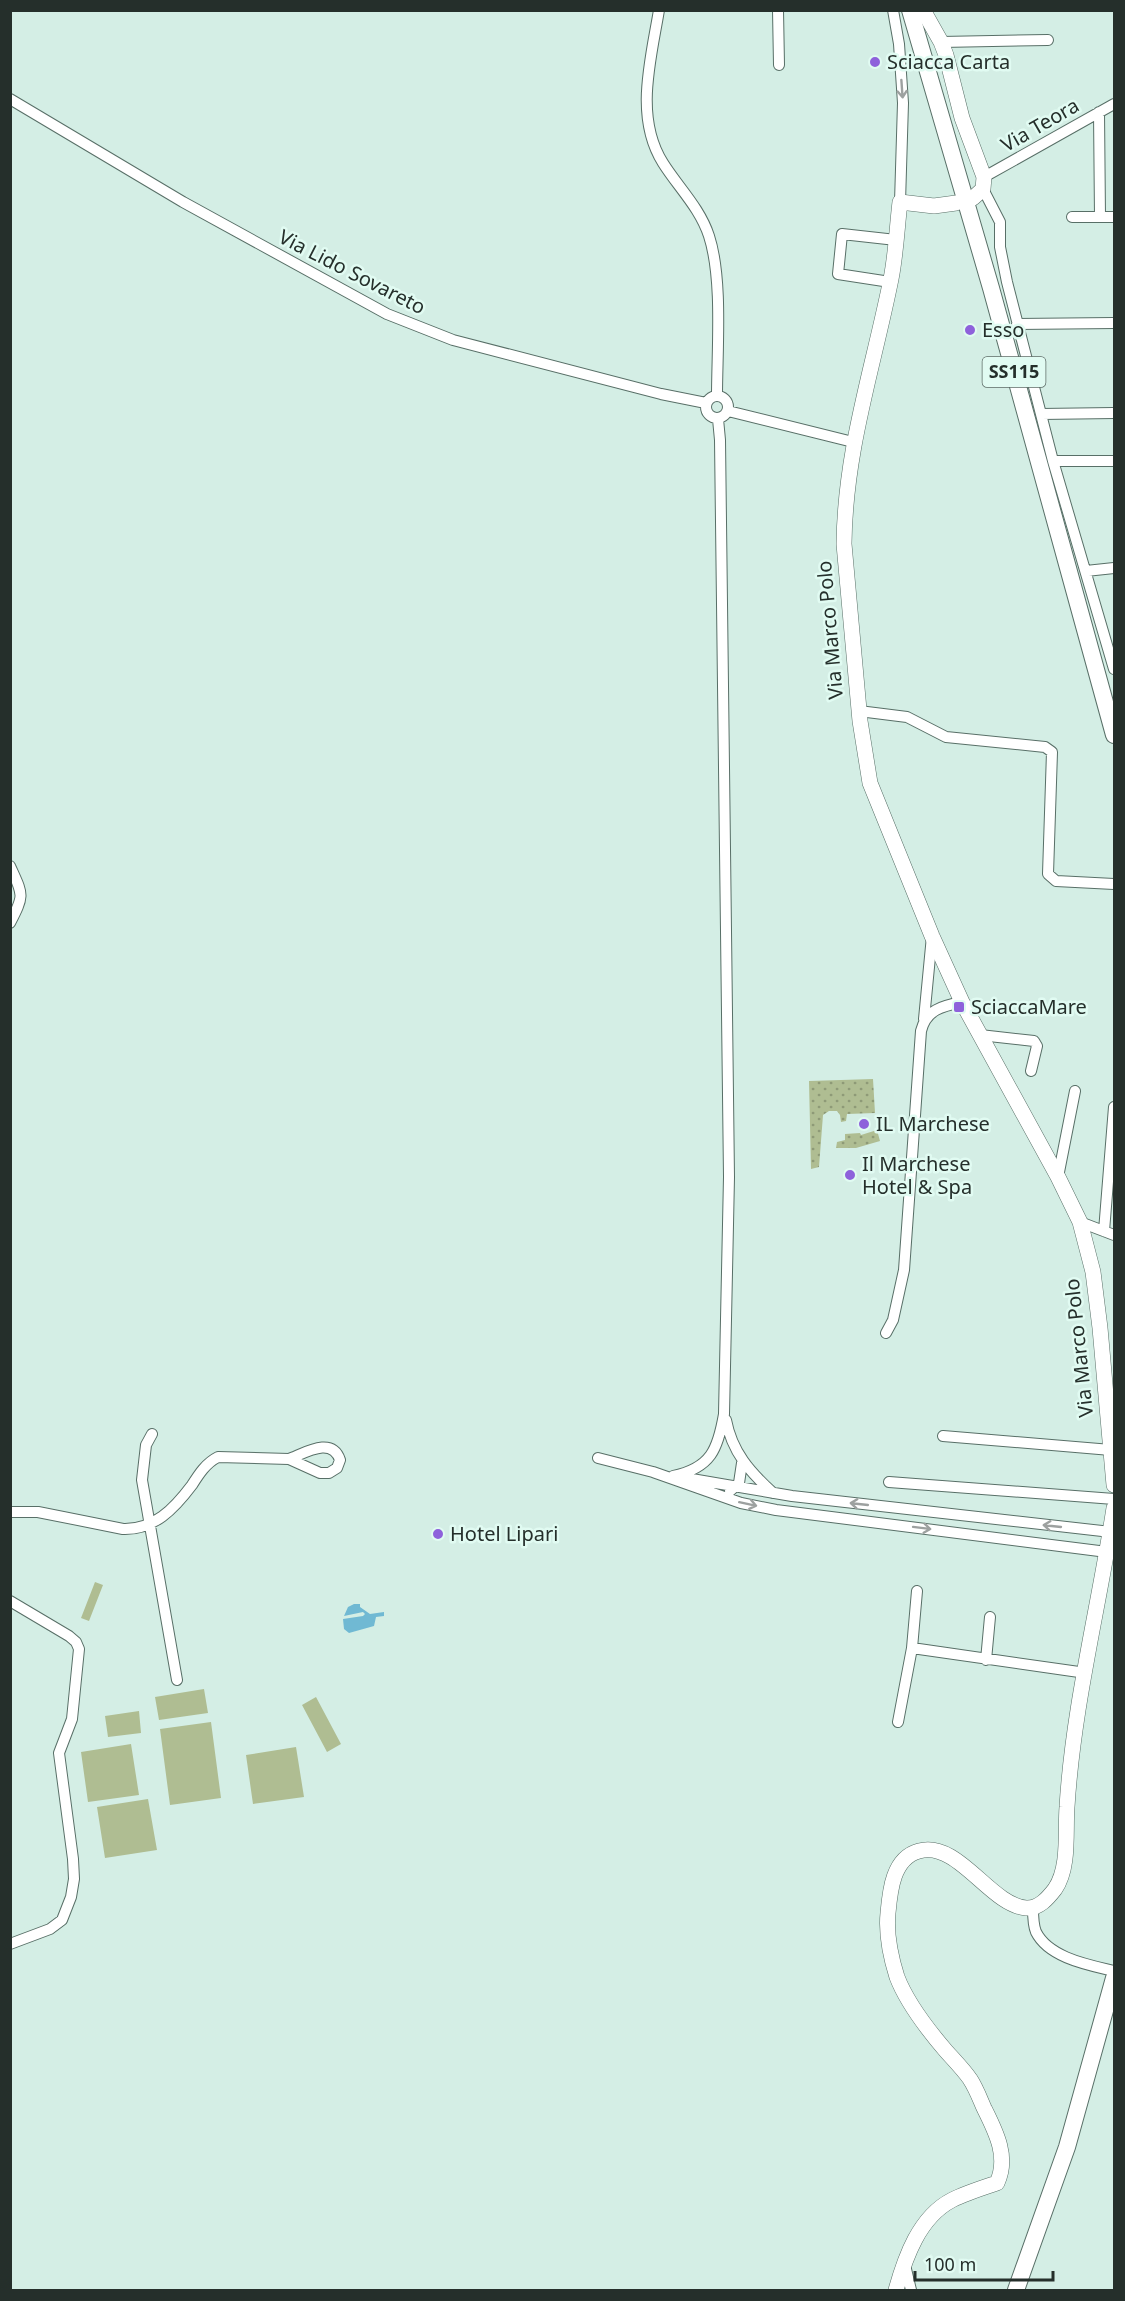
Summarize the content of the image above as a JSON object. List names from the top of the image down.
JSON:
{
  "streets": {
    "main road": ["SS115"],
    "street": ["Via Teora", "Via Lido Sovareto", "Via Marco Polo"]
  },
  "places": {
    "other": [
      "Sciacca Carta",
      "Esso",
      "IL Marchese",
      "Il Marchese Hotel & Spa",
      "Hotel Lipari"
    ],
    "transit": ["SciaccaMare"]
  },
  "scale_bar": "100 m"
}
